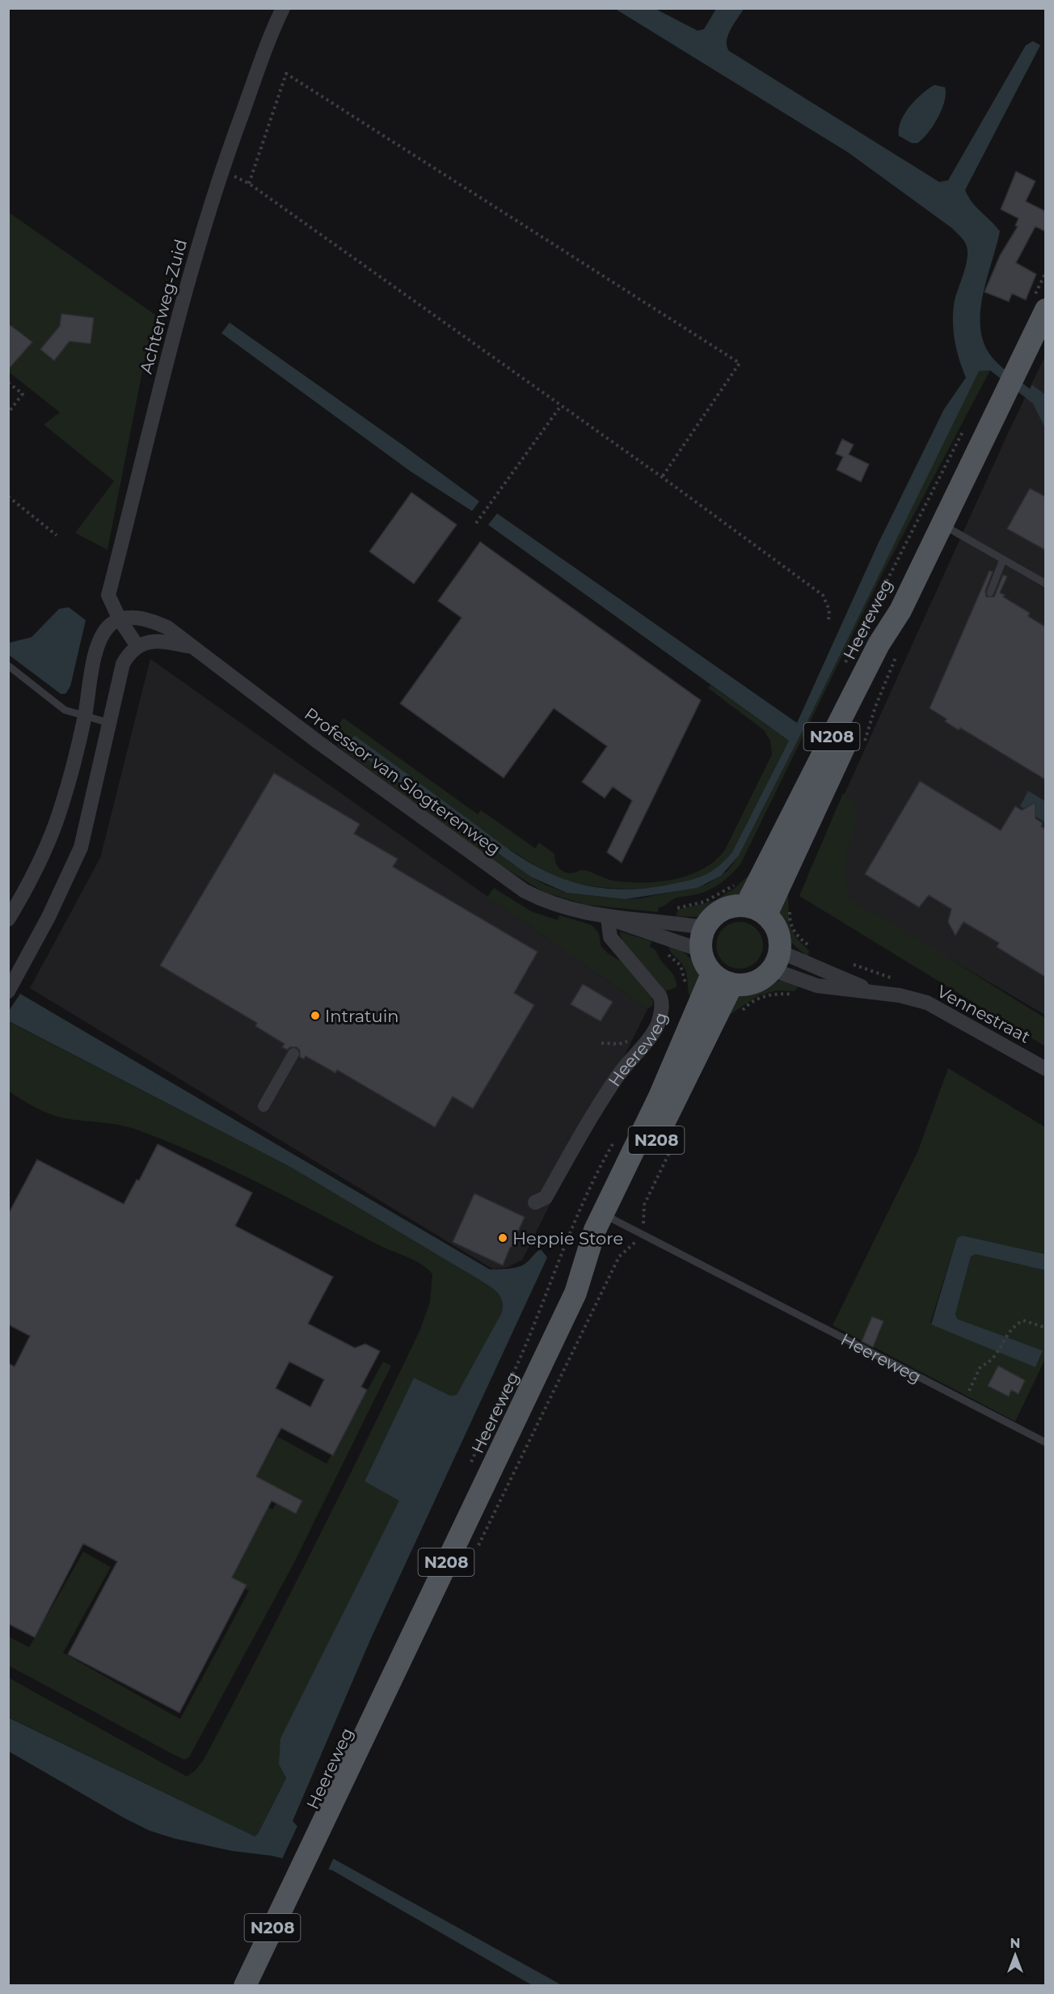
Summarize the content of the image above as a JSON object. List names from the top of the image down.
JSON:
{
  "streets": {
    "main road": ["Heereweg", "N208"],
    "street": ["Achterweg-Zuid", "Professor van Slogterenweg", "Vennestraat"]
  },
  "crossings": [
    ["Achterweg-Zuid", "Professor van Slogterenweg"],
    ["Heereweg", "Professor van Slogterenweg"],
    ["Heereweg", "Vennestraat"],
    ["Professor van Slogterenweg", "Vennestraat"]
  ],
  "places": ["Intratuin", "Heppie Store"],
  "north": "top"
}
